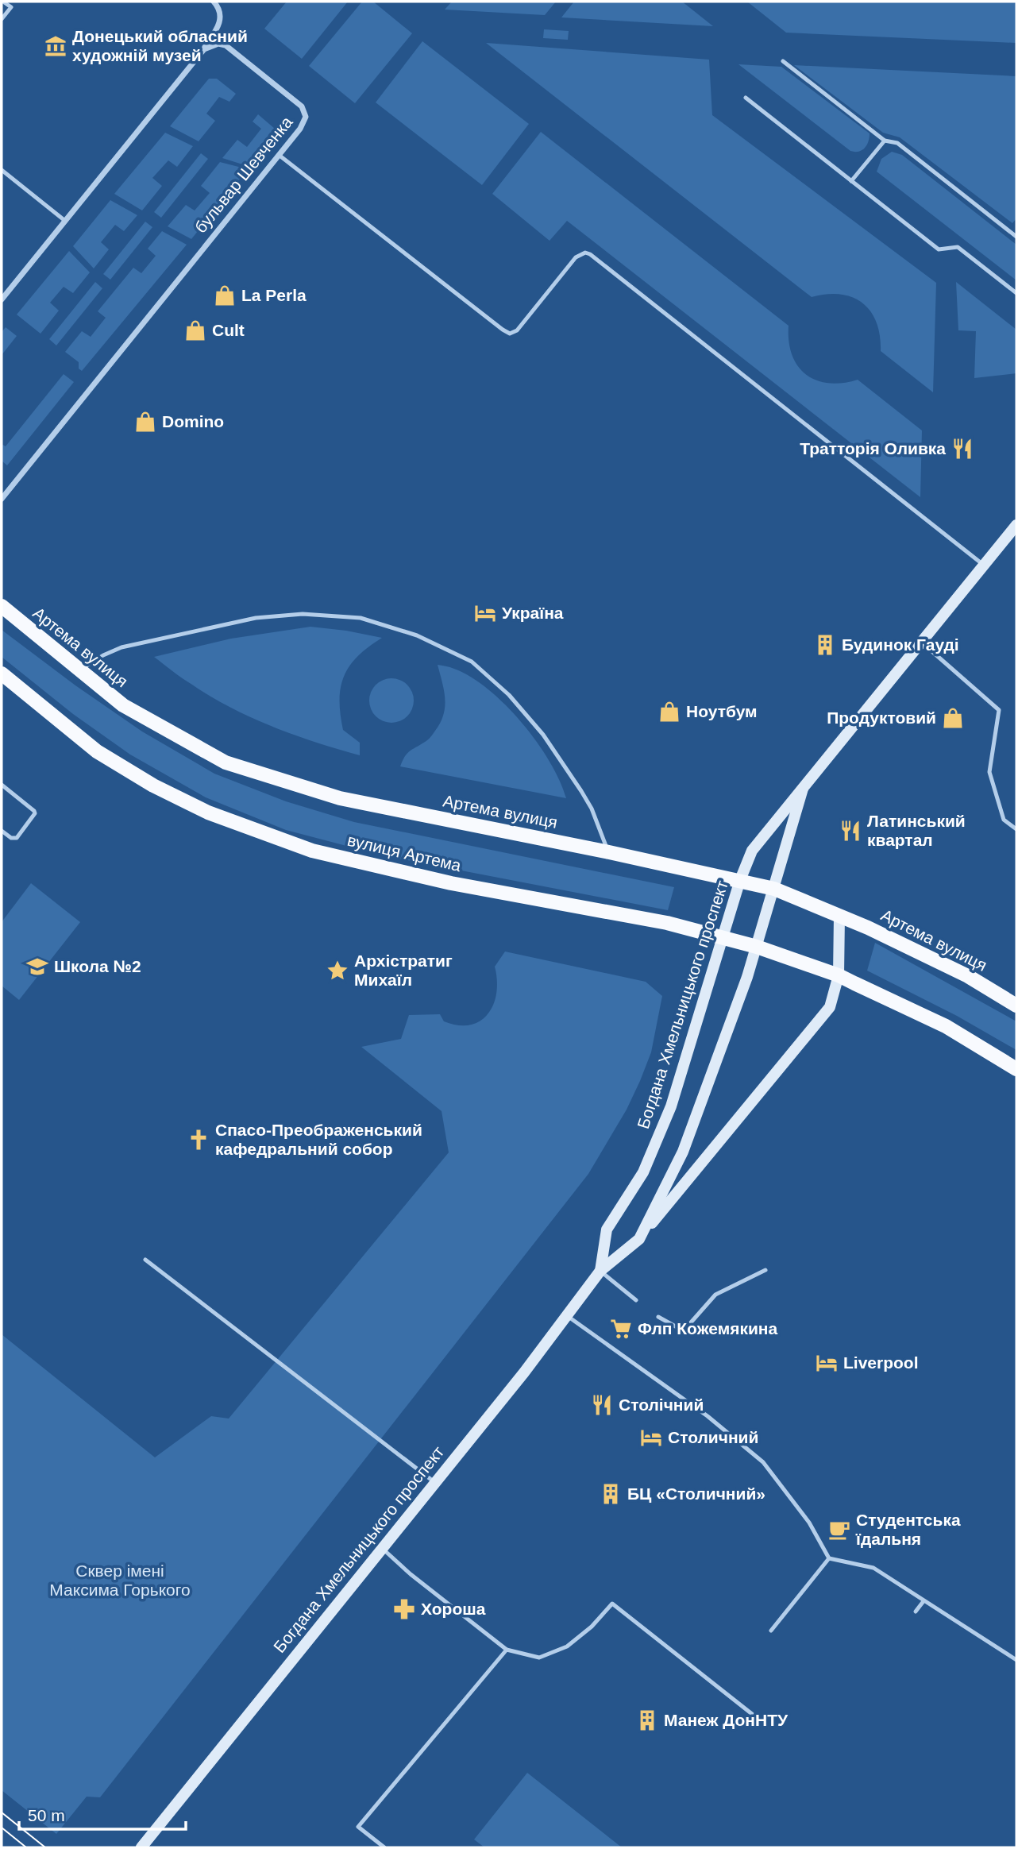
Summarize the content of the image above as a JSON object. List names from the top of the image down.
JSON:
{
  "streets": {
    "main road": ["Артема вулиця", "вулиця Артема", "Богдана Хмельницького проспект"],
    "street": ["бульвар Шевченка"]
  },
  "crossings": [
    ["Артема вулиця", "Богдана Хмельницького проспект"],
    ["вулиця Артема", "Богдана Хмельницького проспект"]
  ],
  "parks": ["Сквер імені Максима Горького"],
  "places": {
    "museum": ["Донецький обласний художній музей"],
    "shop": [
      "La Perla",
      "Cult",
      "Domino",
      "Ноутбум",
      "Продуктовий"
    ],
    "restaurant": ["Тратторія Оливка", "Латинський квартал", "Столічний"],
    "hotel": ["Україна", "Liverpool", "Столичний"],
    "building": ["Будинок Гауді", "БЦ «Столичний»", "Манеж ДонНТУ"],
    "school or university": ["Школа №2"],
    "place": ["Архістратиг Михаїл"],
    "church": ["Спасо-Преображенський кафедральний собор"],
    "supermarket": ["Флп Кожемякина"],
    "cafe": ["Студентська їдальня"],
    "pharmacy": ["Хороша"]
  },
  "scale_bar": "50 m"
}
